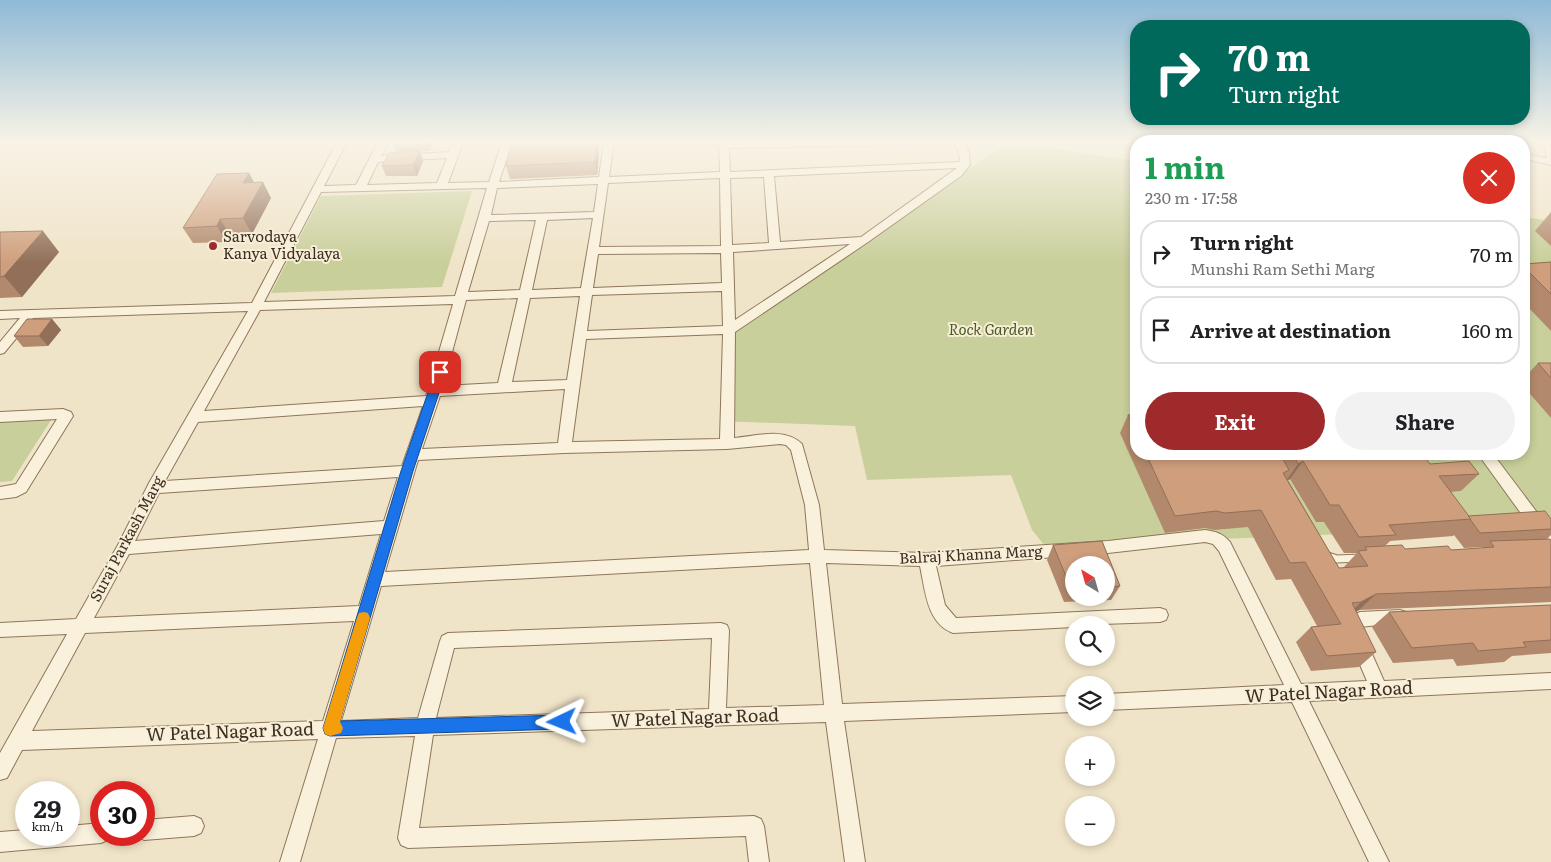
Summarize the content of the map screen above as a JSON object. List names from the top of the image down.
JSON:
{
  "streets": {
    "street": ["Suraj Parkash Marg", "Balraj Khanna Marg", "W Patel Nagar Road"]
  },
  "crossings": [
    ["Suraj Parkash Marg", "W Patel Nagar Road"],
    ["Balraj Khanna Marg", "W Patel Nagar Road"]
  ],
  "parks": ["Rock Garden"],
  "places": ["Sarvodaya Kanya Vidyalaya"],
  "north": "top left",
  "page": {
    "turn": ["70 m", "Turn right"],
    "heading": ["1 min", "230 m · 17:58"],
    "list": [
      {
        "name": "Turn right",
        "note": "Munshi Ram Sethi Marg",
        "value": "70 m"
      },
      {
        "name": "Arrive at destination",
        "value": "160 m"
      }
    ],
    "buttons": ["Exit", "Share"],
    "map_buttons": ["+", "−"],
    "speed": "29 km/h",
    "limit": "30"
  }
}
